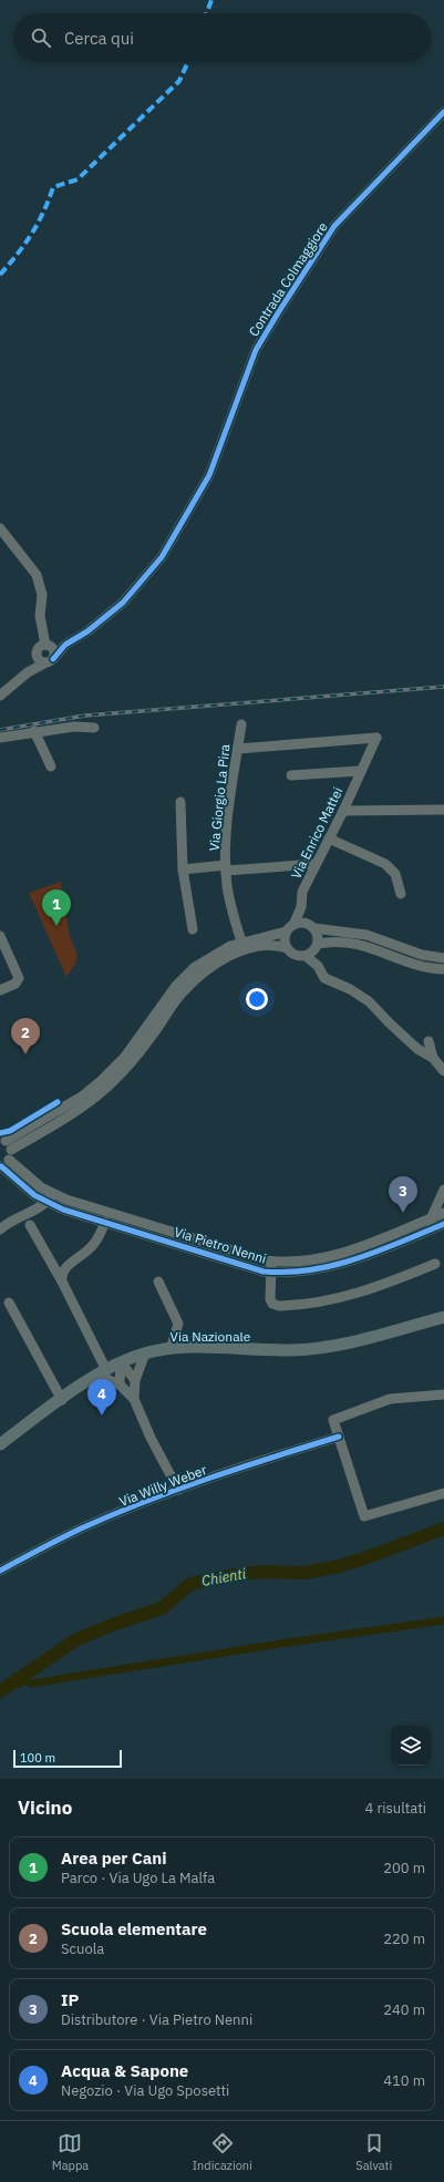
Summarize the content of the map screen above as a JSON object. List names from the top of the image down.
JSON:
{
  "streets": {
    "main road": ["Via Nazionale"],
    "street": [
      "Contrada Colmaggiore",
      "Via Giorgio La Pira",
      "Via Enrico Mattei",
      "Via Pietro Nenni",
      "Via Willy Weber"
    ]
  },
  "crossings": [
    ["Via Giorgio La Pira", "Via Enrico Mattei"]
  ],
  "water": ["Chienti"],
  "scale_bar": "100 m",
  "page": {
    "search": "Cerca qui",
    "pins": [
      "1",
      "2",
      "3",
      "4"
    ],
    "scale": "100 m",
    "heading": ["Vicino", "4 risultati"],
    "list": [
      {
        "mark": "1",
        "name": "Area per Cani",
        "note": "Parco · Via Ugo La Malfa",
        "value": "200 m"
      },
      {
        "mark": "2",
        "name": "Scuola elementare",
        "note": "Scuola",
        "value": "220 m"
      },
      {
        "mark": "3",
        "name": "IP",
        "note": "Distributore · Via Pietro Nenni",
        "value": "240 m"
      },
      {
        "mark": "4",
        "name": "Acqua & Sapone",
        "note": "Negozio · Via Ugo Sposetti",
        "value": "410 m"
      }
    ],
    "nav": ["Mappa", "Indicazioni", "Salvati"]
  }
}
